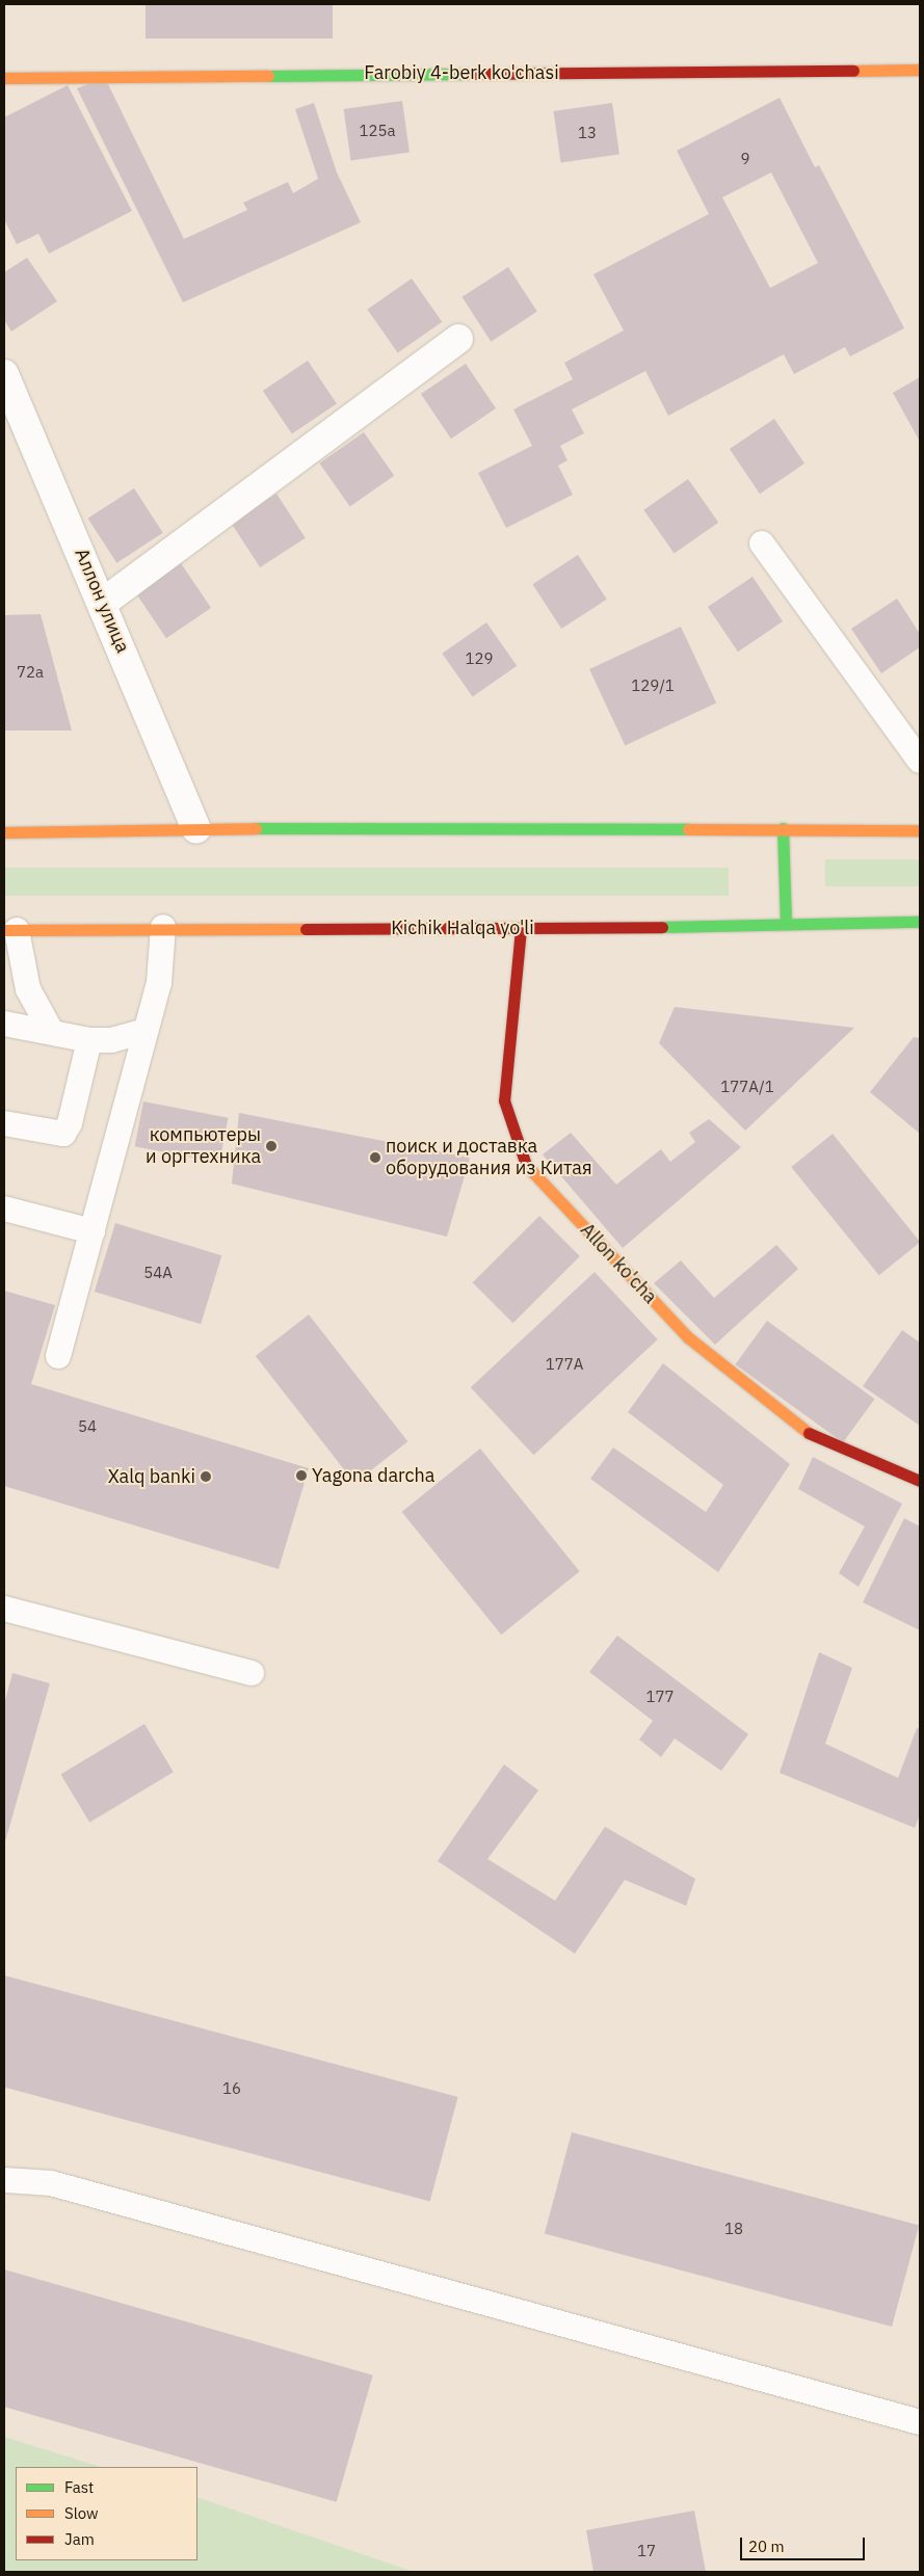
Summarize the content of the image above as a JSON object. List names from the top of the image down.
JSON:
{
  "streets": {
    "main road": ["Farobiy 4-berk ko'chasi", "Kichik Halqa yo'li", "Allon ko'cha"],
    "street": ["Аллон улица"]
  },
  "crossings": [
    ["Kichik Halqa yo'li", "Allon ko'cha"]
  ],
  "places": [
    "компьютеры и оргтехника",
    "поиск и доставка оборудования из Китая",
    "Yagona darcha",
    "Xalq banki"
  ],
  "house_numbers": [
    "125a",
    "13",
    "9",
    "129",
    "72a",
    "129/1",
    "177A/1",
    "54A",
    "177A",
    "54",
    "177",
    "16",
    "18",
    "17"
  ],
  "legend": ["Fast", "Slow", "Jam"],
  "scale_bar": "20 m"
}
